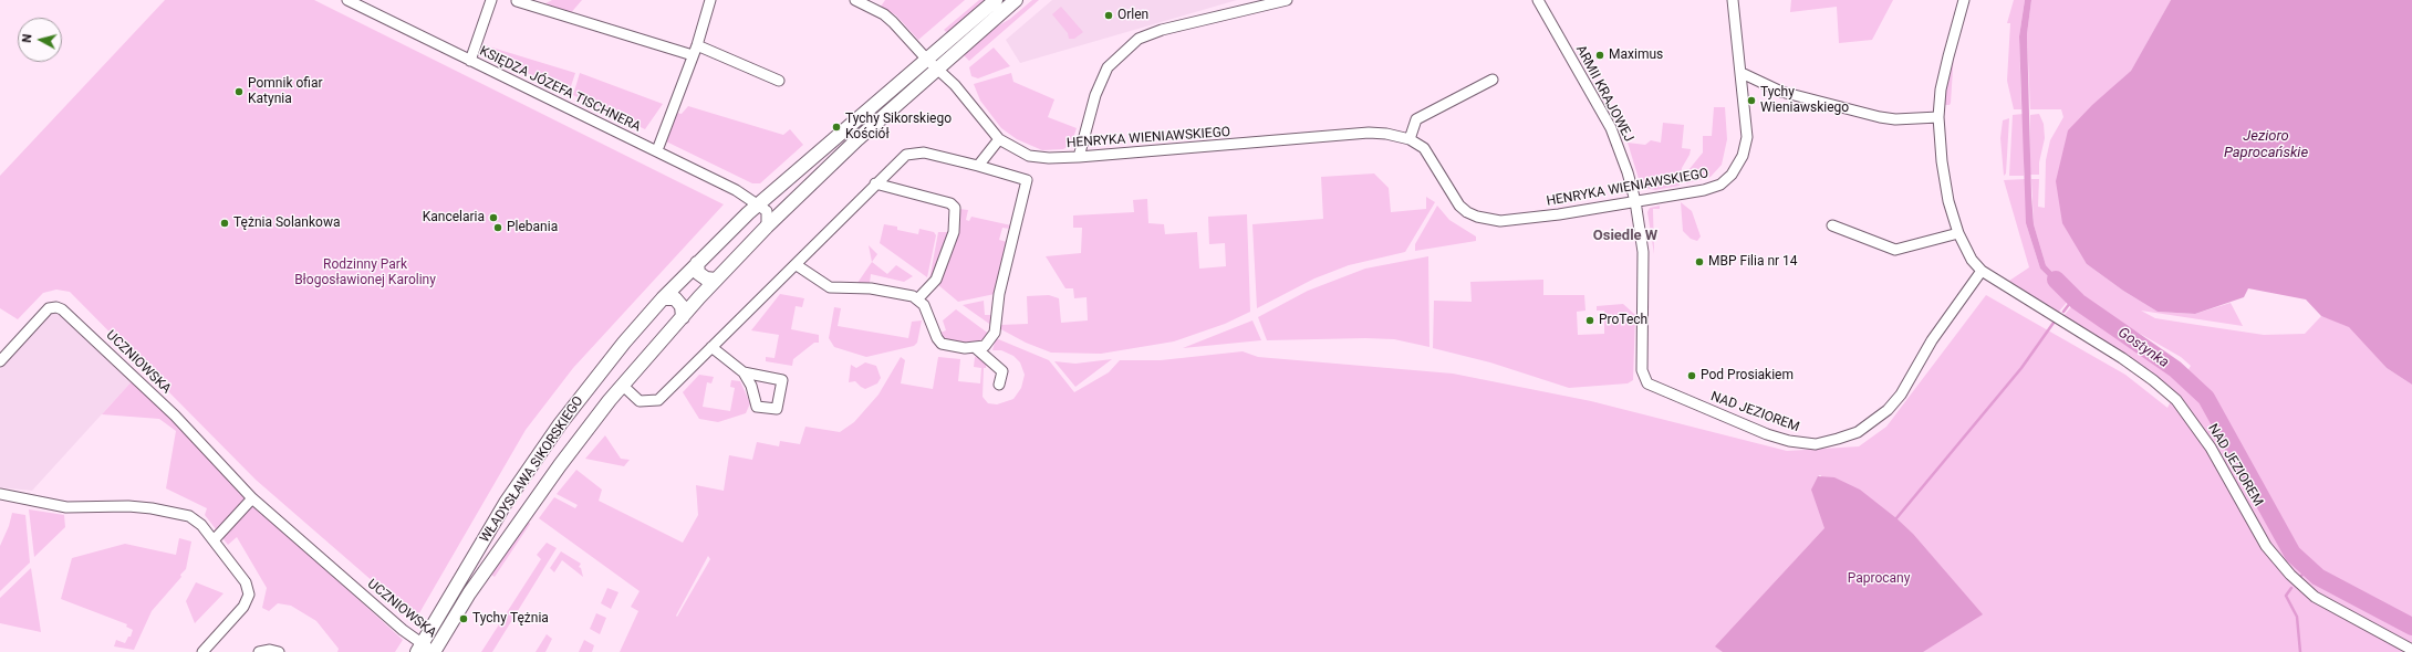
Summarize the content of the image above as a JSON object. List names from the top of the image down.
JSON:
{
  "streets": {
    "street": [
      "KSIĘDZA JÓZEFA TISCHNERA",
      "ARMII KRAJOWEJ",
      "HENRYKA WIENIAWSKIEGO",
      "UCZNIOWSKA",
      "NAD JEZIOREM",
      "WŁADYSŁAWA SIKORSKIEGO"
    ]
  },
  "crossings": [
    ["KSIĘDZA JÓZEFA TISCHNERA", "WŁADYSŁAWA SIKORSKIEGO"],
    ["ARMII KRAJOWEJ", "HENRYKA WIENIAWSKIEGO"],
    ["ARMII KRAJOWEJ", "NAD JEZIOREM"],
    ["HENRYKA WIENIAWSKIEGO", "WŁADYSŁAWA SIKORSKIEGO"],
    ["UCZNIOWSKA", "WŁADYSŁAWA SIKORSKIEGO"]
  ],
  "districts": ["Osiedle W"],
  "water": ["Jezioro Paprocańskie", "Gostynka"],
  "parks": ["Rodzinny Park Błogosławionej Karoliny", "Paprocany"],
  "places": [
    "Orlen",
    "Maximus",
    "Pomnik ofiar Katynia",
    "Tychy Wieniawskiego",
    "Tychy Sikorskiego Kościół",
    "Kancelaria",
    "Tężnia Solankowa",
    "Plebania",
    "MBP Filia nr 14",
    "ProTech",
    "Pod Prosiakiem",
    "Tychy Tężnia"
  ],
  "north": "left"
}
